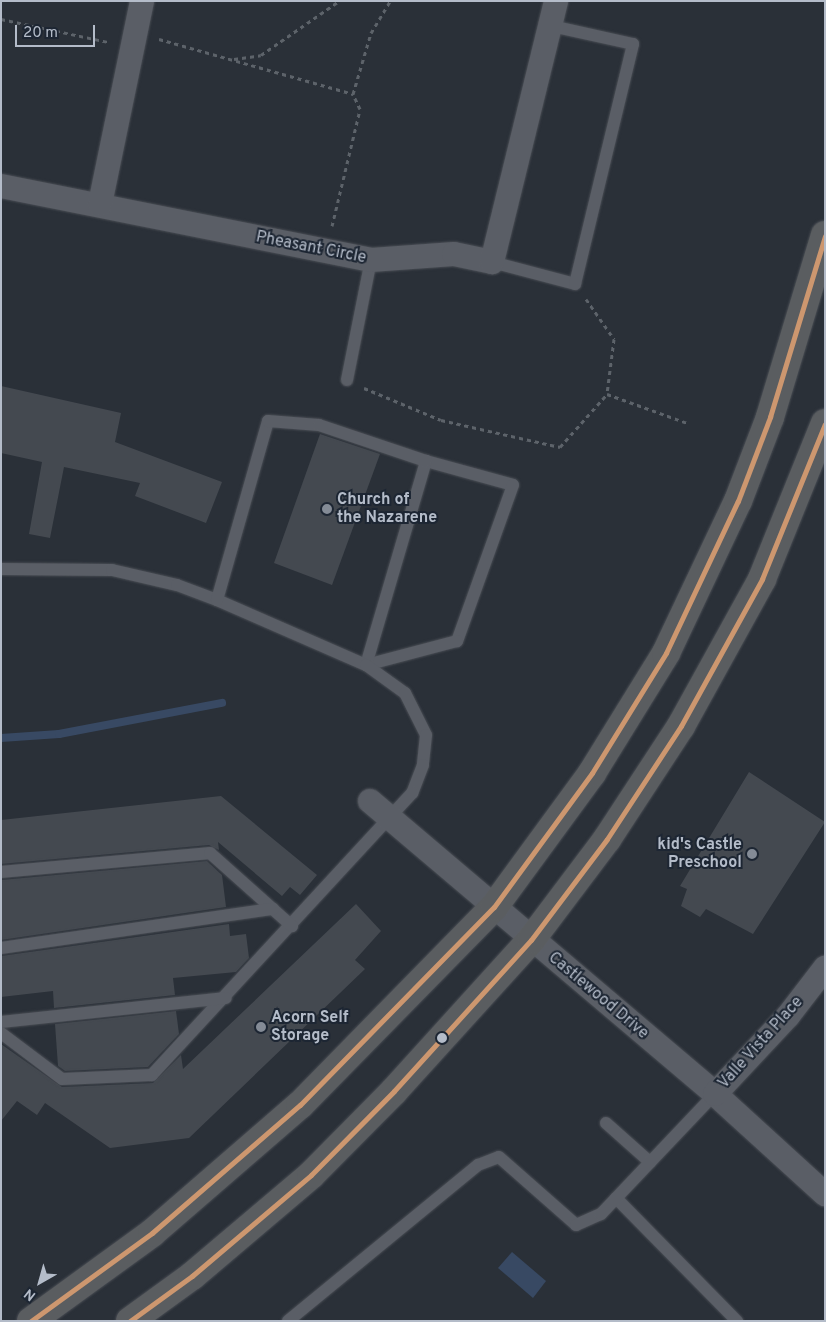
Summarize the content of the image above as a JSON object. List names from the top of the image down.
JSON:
{
  "streets": {
    "street": ["Pheasant Circle", "Castlewood Drive", "Valle Vista Place"]
  },
  "crossings": [
    ["Castlewood Drive", "Valle Vista Place"]
  ],
  "places": ["Church of the Nazarene", "kid's Castle Preschool", "Acorn Self Storage"],
  "scale_bar": "20 m",
  "north": "bottom left"
}
